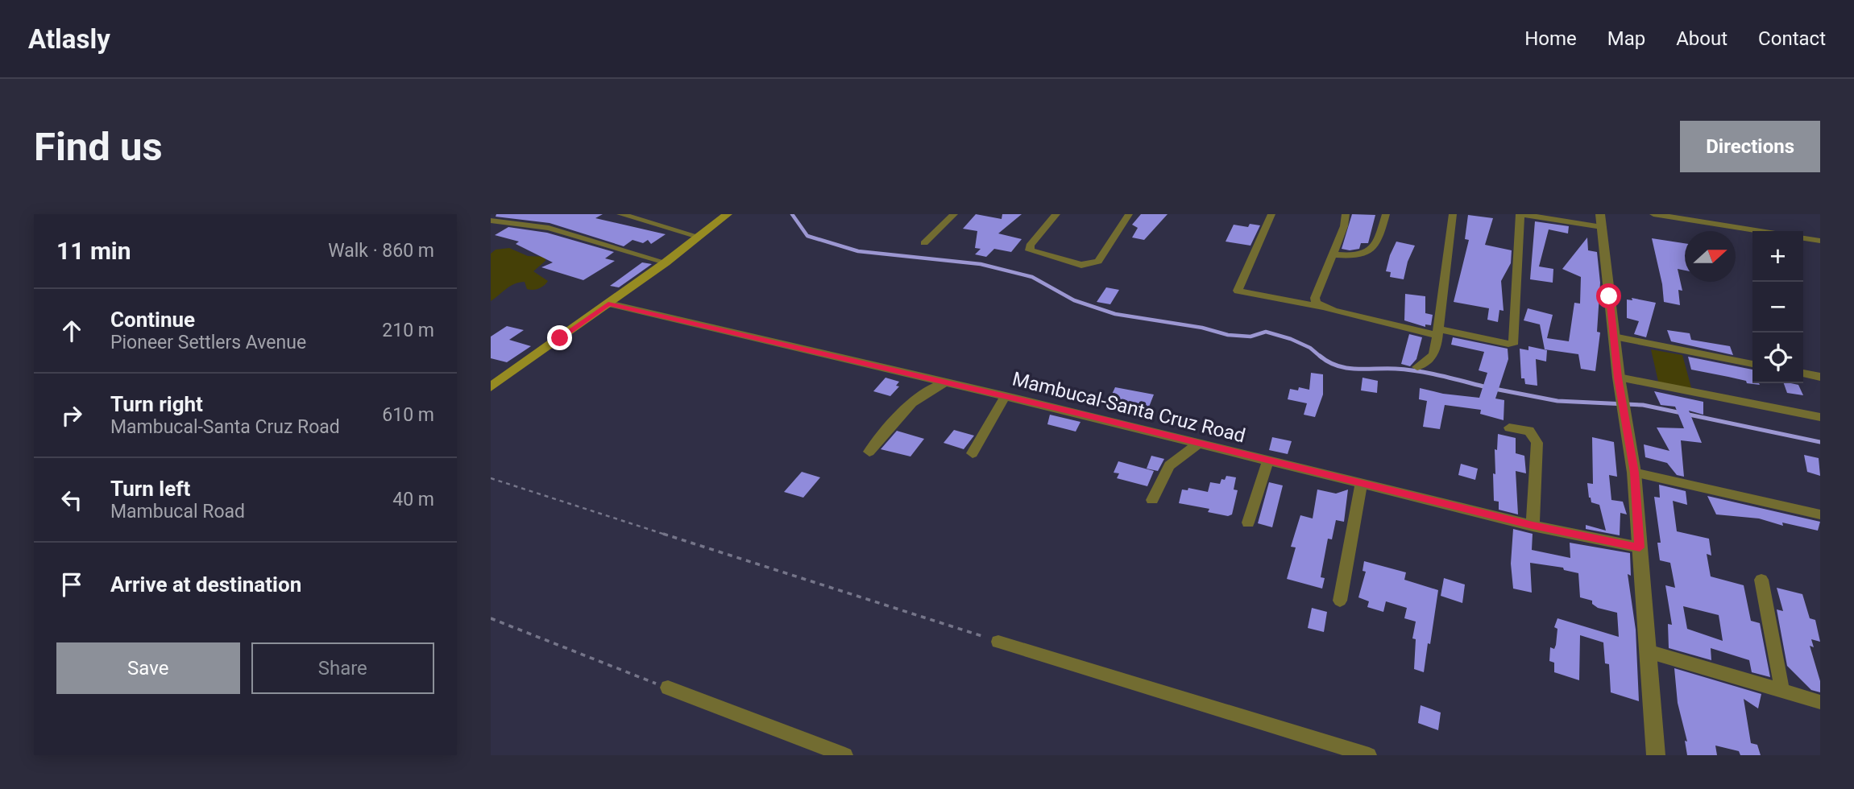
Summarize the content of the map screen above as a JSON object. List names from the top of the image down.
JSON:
{
  "streets": {
    "street": ["Mambucal-Santa Cruz Road"]
  },
  "north": "right",
  "page": {
    "header": "Atlasly",
    "nav": [
      "Home",
      "Map",
      "About",
      "Contact"
    ],
    "buttons": [
      "Directions",
      ["Save", "Share"]
    ],
    "title": "Find us",
    "heading": ["11 min", "Walk · 860 m"],
    "map_buttons": ["+", "−"],
    "list": [
      ["Continue", "Pioneer Settlers Avenue", "210 m"],
      ["Turn right", "Mambucal-Santa Cruz Road", "610 m"],
      ["Turn left", "Mambucal Road", "40 m"],
      "Arrive at destination"
    ]
  }
}
